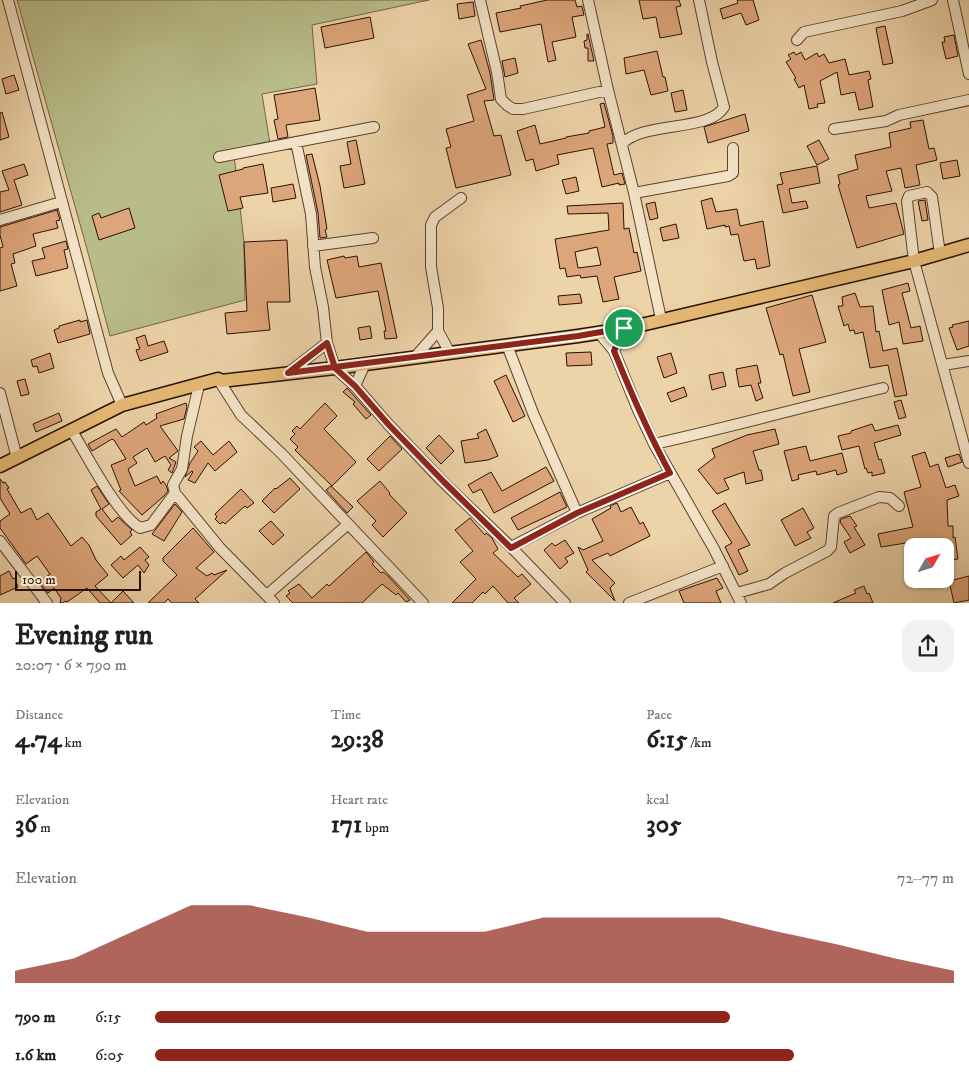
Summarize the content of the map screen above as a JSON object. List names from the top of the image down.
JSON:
{
  "scale_bar": "100 m",
  "north": "top right",
  "page": {
    "scale": "100 m",
    "heading": ["Evening run", "20:07 · 6 × 790 m"],
    "stats": [
      ["Distance", "4.74 km"],
      ["Time", "29:38"],
      ["Pace", "6:15 /km"],
      ["Elevation", "36 m"],
      ["Heart rate", "171 bpm"],
      ["kcal", "305"]
    ],
    "chart": ["Elevation", "72–77 m"],
    "list": [
      {
        "name": "790 m",
        "note": "6:15"
      },
      {
        "name": "1.6 km",
        "note": "6:05"
      }
    ]
  }
}
